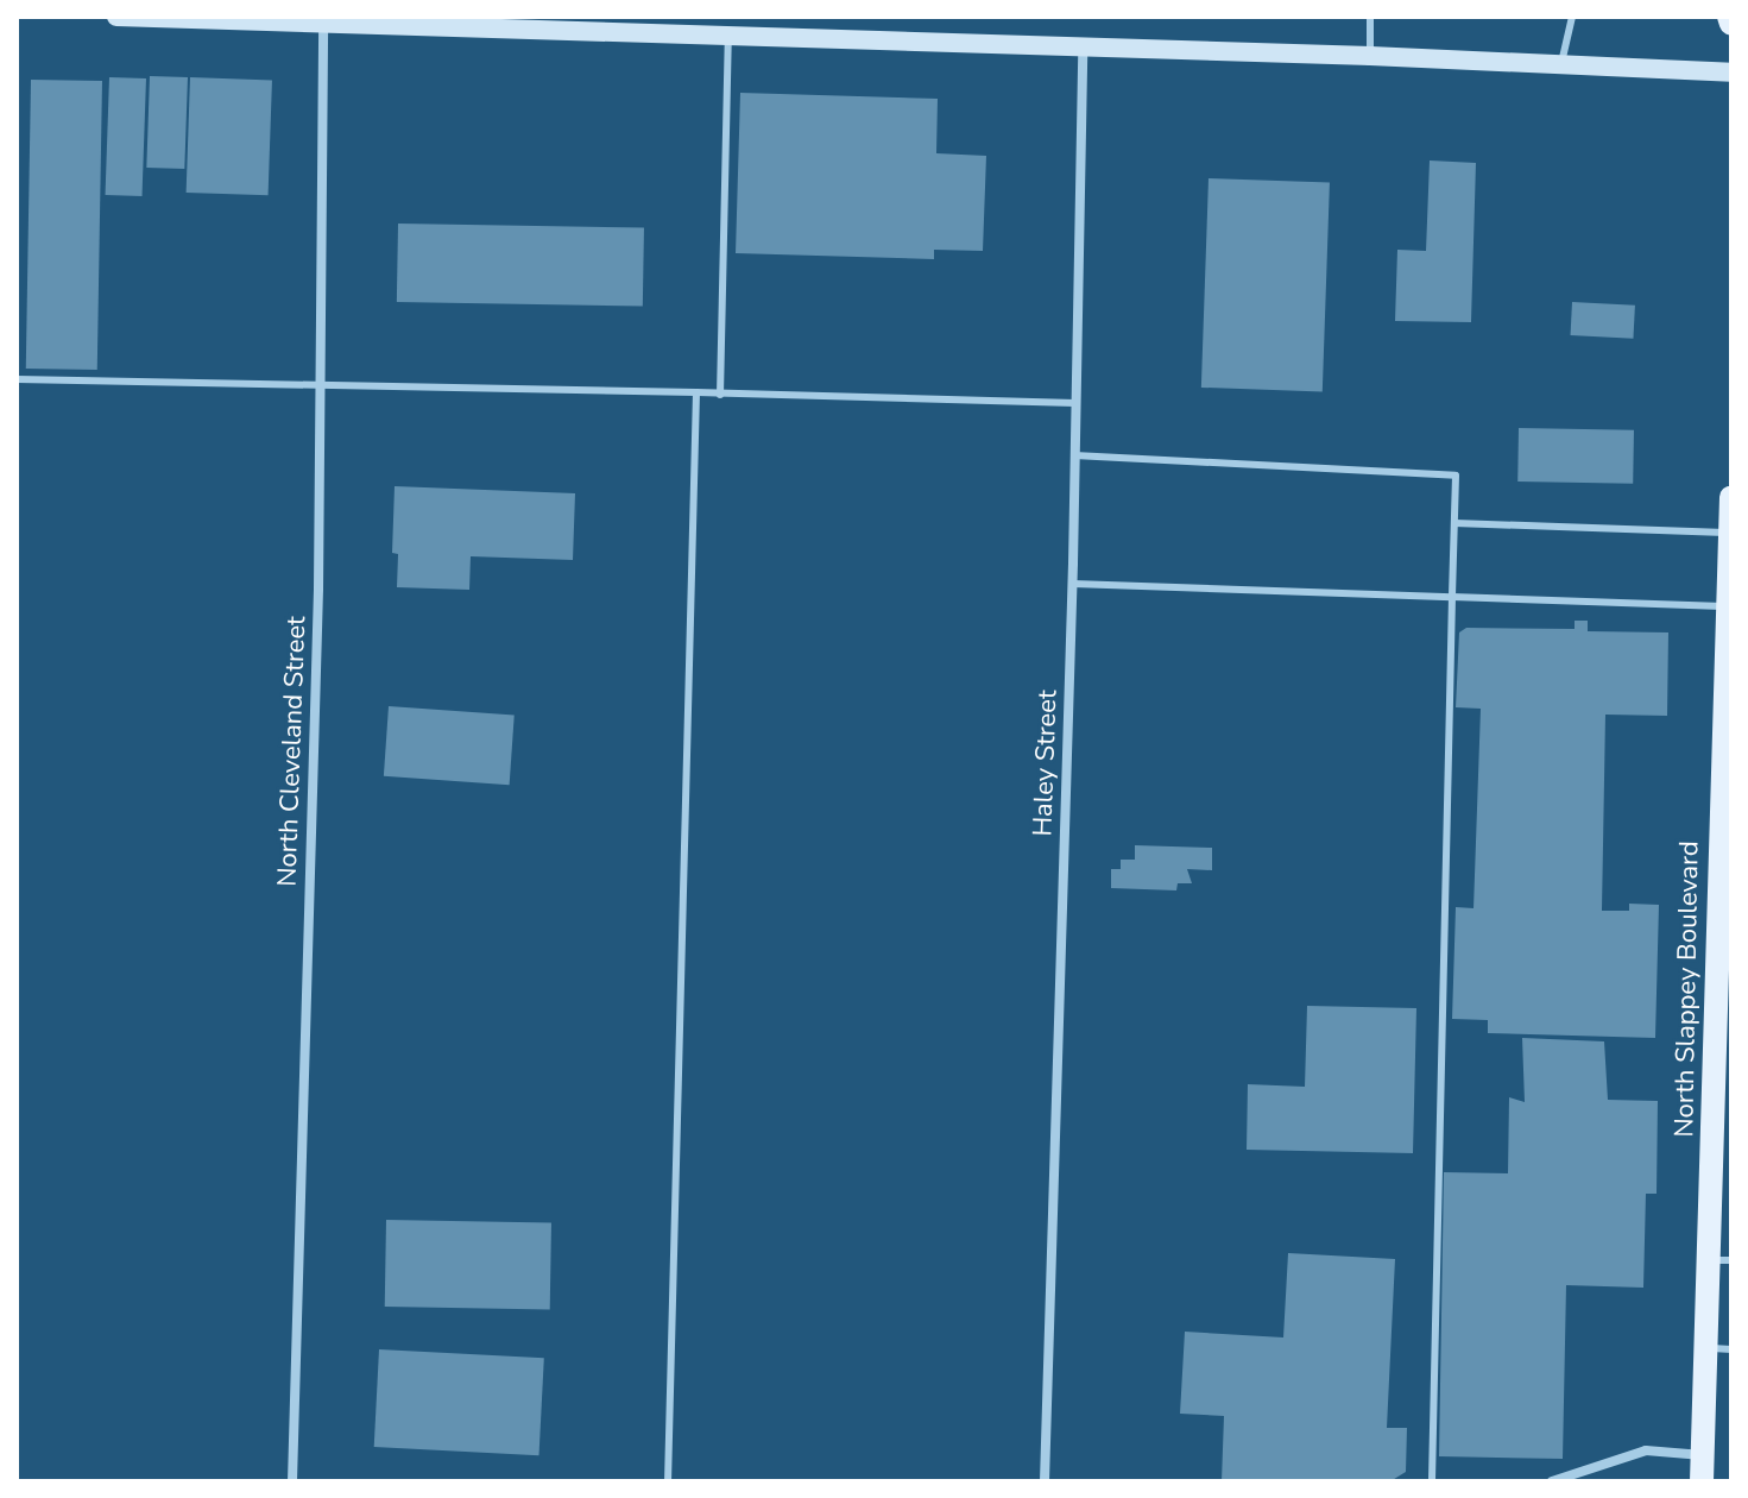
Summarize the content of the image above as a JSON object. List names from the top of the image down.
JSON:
{
  "streets": {
    "main road": ["North Slappey Boulevard"],
    "street": ["North Cleveland Street", "Haley Street"]
  }
}
